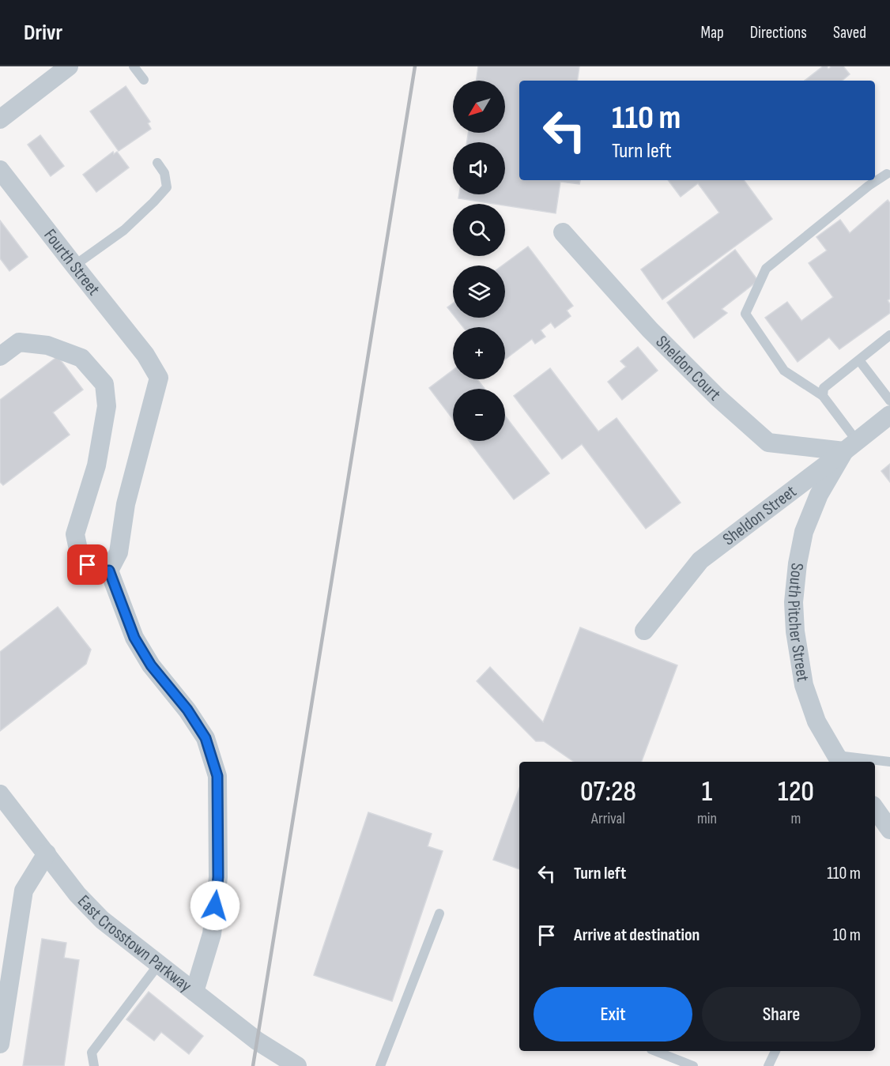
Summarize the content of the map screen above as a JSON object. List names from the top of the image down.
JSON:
{
  "streets": {
    "street": [
      "Fourth Street",
      "Sheldon Court",
      "Sheldon Street",
      "South Pitcher Street",
      "East Crosstown Parkway"
    ]
  },
  "crossings": [
    ["Sheldon Court", "Sheldon Street"],
    ["Sheldon Court", "South Pitcher Street"],
    ["Sheldon Street", "South Pitcher Street"]
  ],
  "north": "bottom left",
  "page": {
    "header": "Drivr",
    "nav": ["Map", "Directions", "Saved"],
    "map_buttons": ["+", "−"],
    "turn": ["110 m", "Turn left"],
    "eta": [
      "07:28",
      "Arrival",
      "1",
      "min",
      "120",
      "m"
    ],
    "list": [
      {
        "name": "Turn left",
        "value": "110 m"
      },
      {
        "name": "Arrive at destination",
        "value": "10 m"
      }
    ],
    "buttons": ["Exit", "Share"]
  }
}
